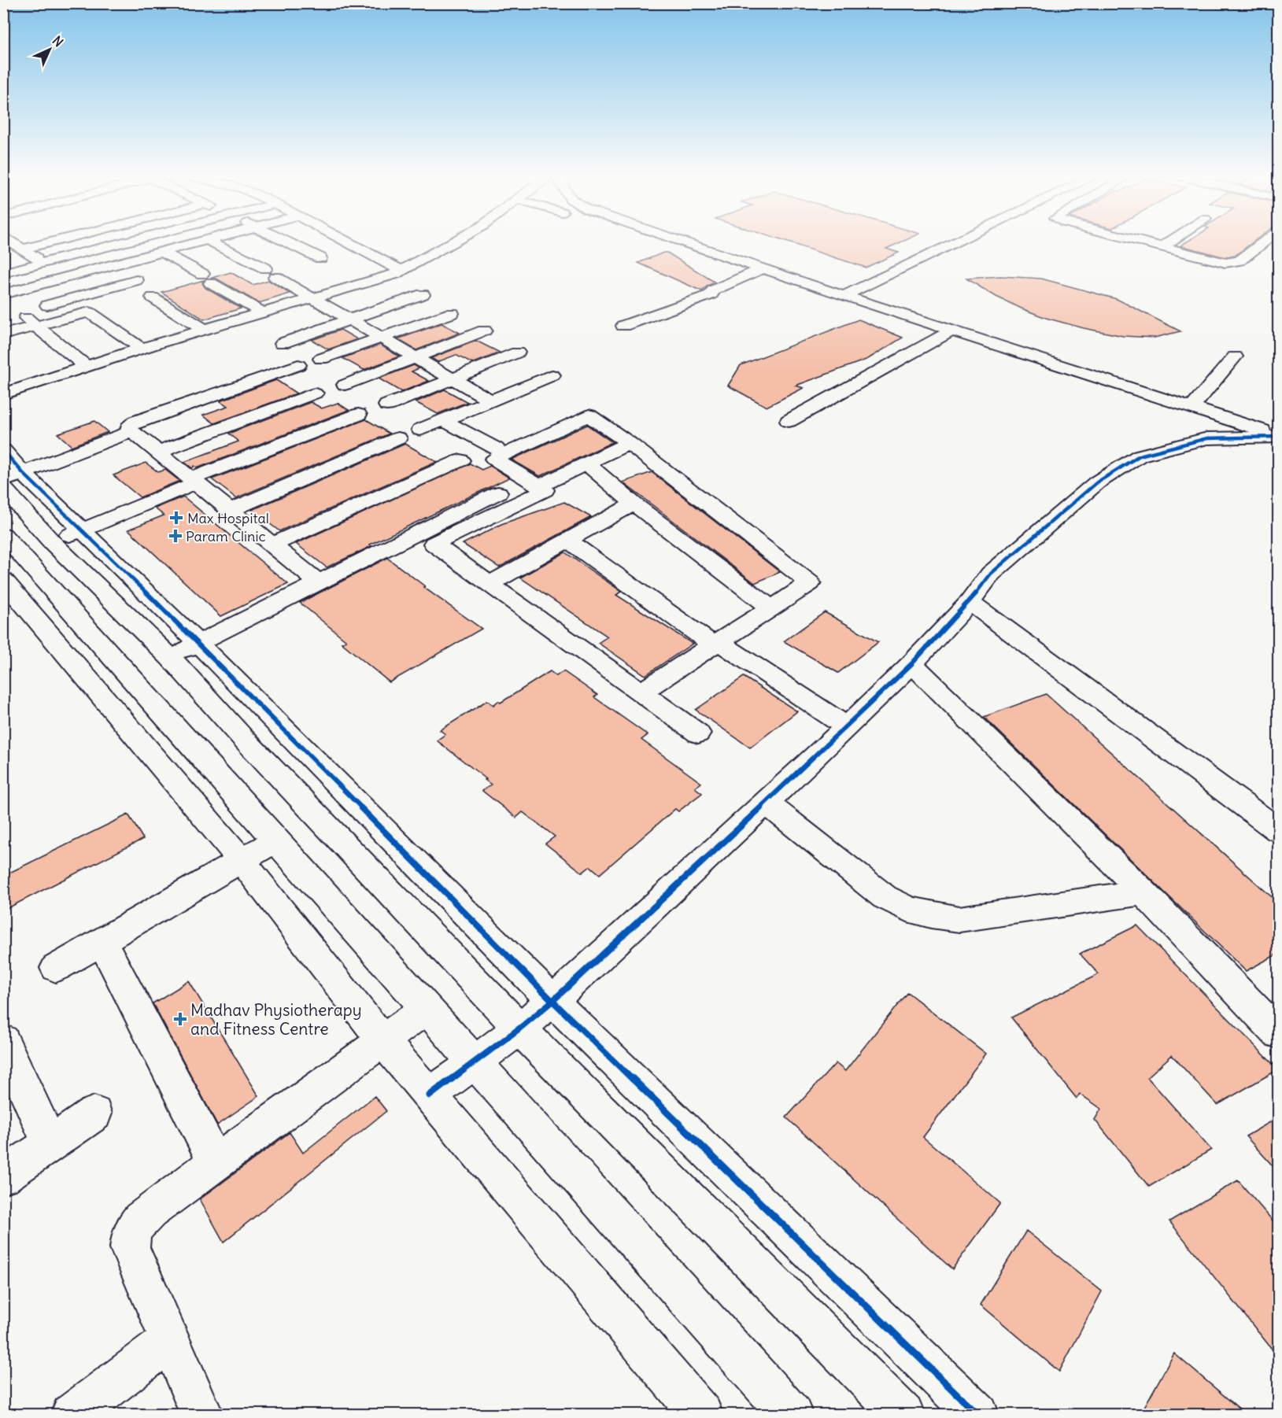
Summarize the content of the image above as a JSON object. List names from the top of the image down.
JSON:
{
  "places": {
    "health": ["Max Hospital", "Param Clinic", "Madhav Physiotherapy and Fitness Centre"]
  },
  "north": "top right"
}
